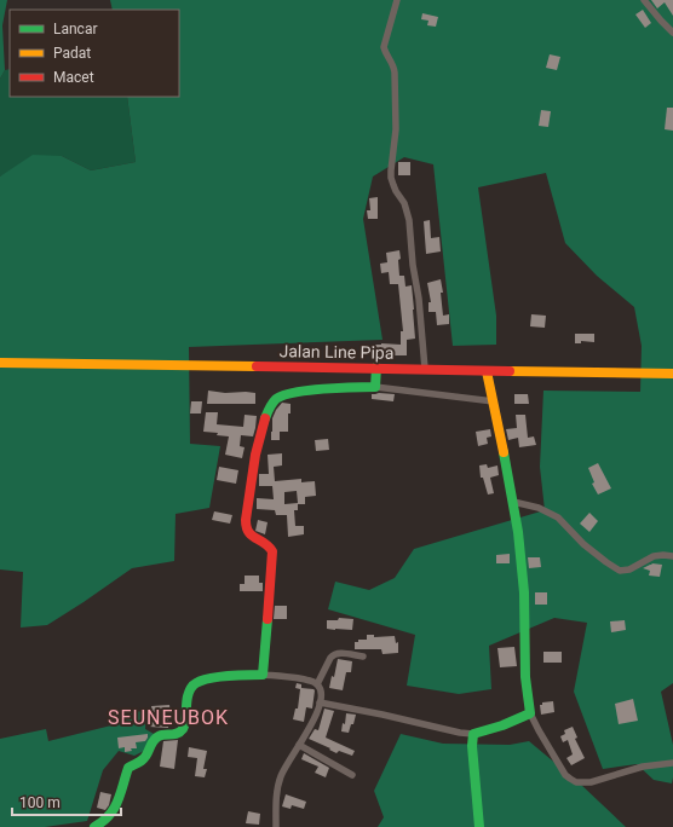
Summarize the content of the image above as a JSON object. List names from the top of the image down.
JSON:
{
  "streets": {
    "street": ["Jalan Line Pipa"]
  },
  "districts": ["SEUNEUBOK"],
  "legend": ["Lancar", "Padat", "Macet"],
  "scale_bar": "100 m"
}
